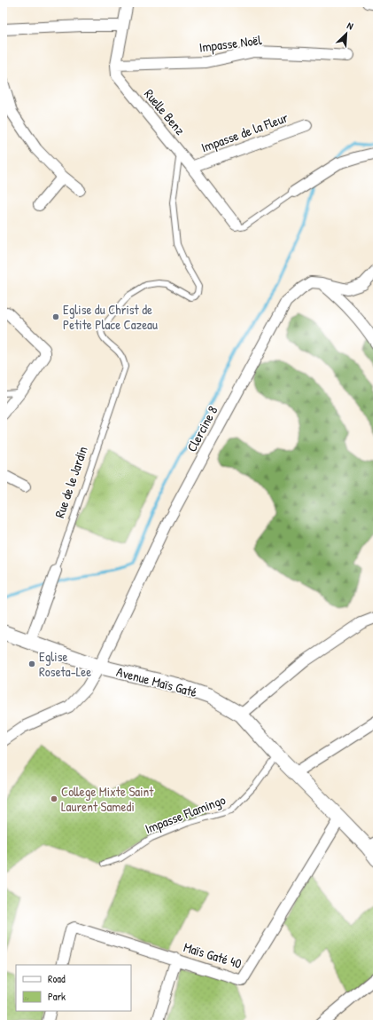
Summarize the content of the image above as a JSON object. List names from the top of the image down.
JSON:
{
  "streets": {
    "street": [
      "Impasse Noël",
      "Ruelle Benz",
      "Impasse de la Fleur",
      "Clercine 8",
      "Rue de le Jardin",
      "Avenue Maïs Gaté",
      "Maïs Gaté 40"
    ],
    "lane": ["Impasse Flamingo"]
  },
  "crossings": [
    ["Impasse Noël", "Ruelle Benz"],
    ["Ruelle Benz", "Impasse de la Fleur"],
    ["Ruelle Benz", "Rue de le Jardin"],
    ["Clercine 8", "Avenue Maïs Gaté"],
    ["Rue de le Jardin", "Avenue Maïs Gaté"],
    ["Avenue Maïs Gaté", "Impasse Flamingo"],
    ["Avenue Maïs Gaté", "Maïs Gaté 40"]
  ],
  "places": ["Eglise du Christ de Petite Place Cazeau", "Eglise Roseta-Lee", "College Mixte Saint Laurent Samedi"],
  "legend": ["Road", "Park"],
  "north": "top right"
}
